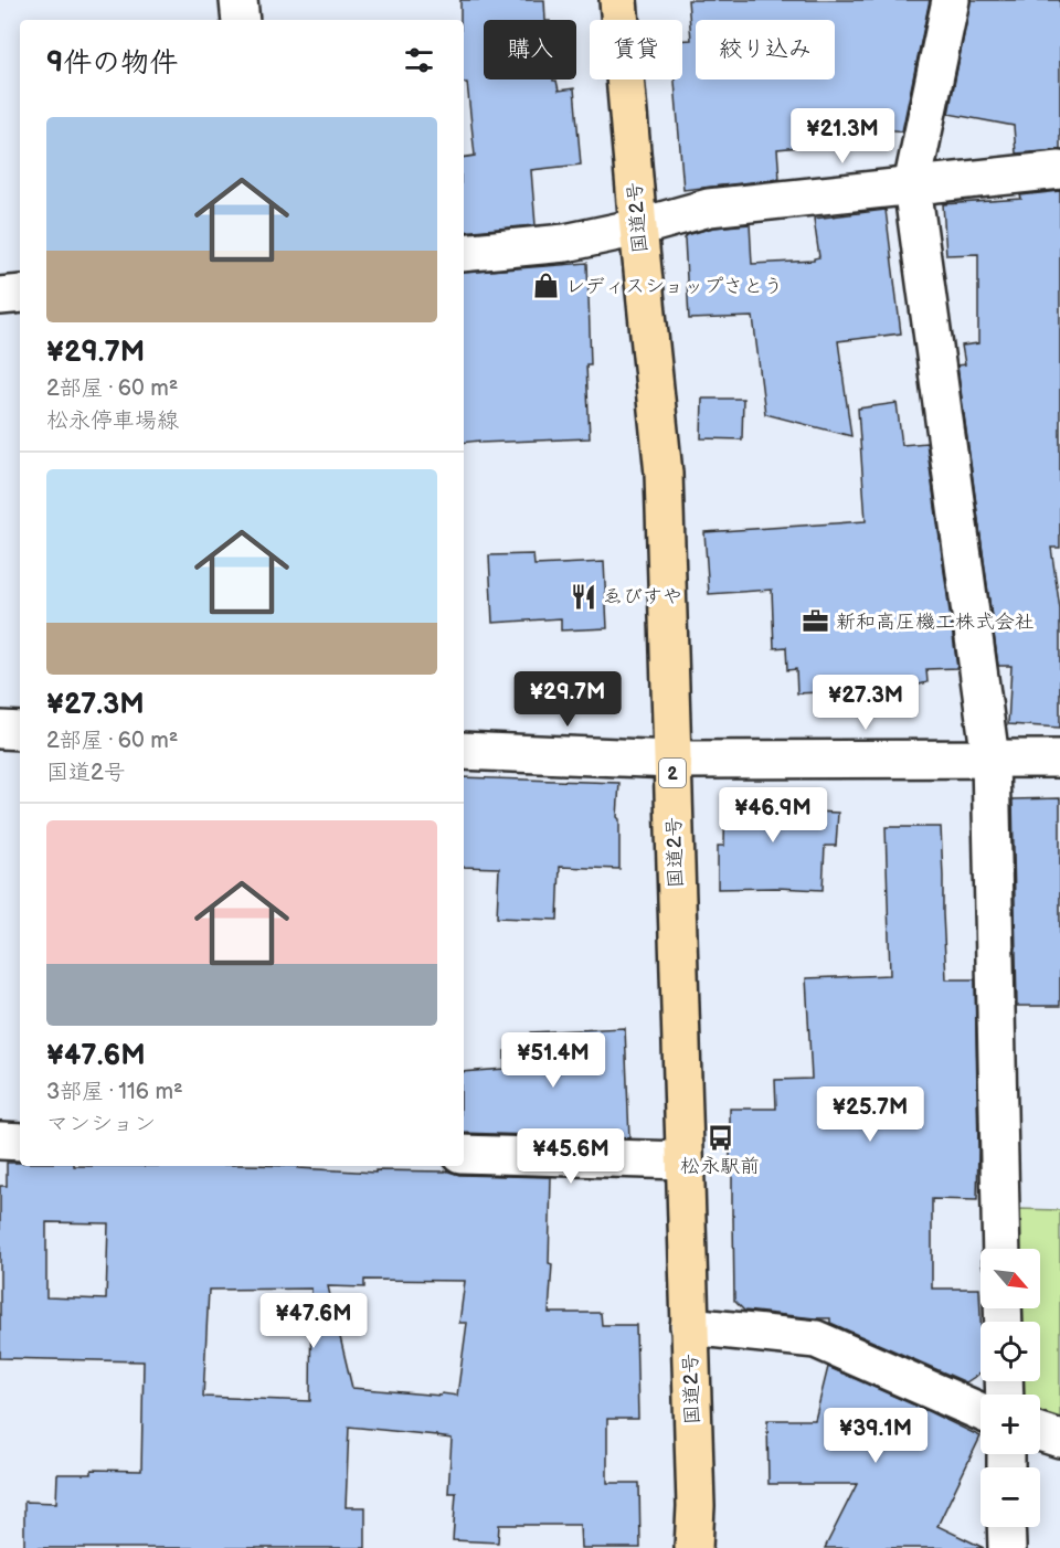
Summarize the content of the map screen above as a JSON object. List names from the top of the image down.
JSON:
{
  "streets": {
    "highway": ["国道2号", "2"]
  },
  "places": {
    "shop": ["レディスショップさとう"],
    "restaurant": ["ゑびすや"],
    "office": ["新和高圧機工株式会社"],
    "bus stop": ["松永駅前"]
  },
  "north": "bottom right",
  "page": {
    "chip": ["購入", "賃貸", "絞り込み"],
    "heading": "9件の物件",
    "list": [
      {
        "name": "¥29.7M",
        "note": "2部屋 · 60 m² · 松永停車場線"
      },
      {
        "name": "¥27.3M",
        "note": "2部屋 · 60 m² · 国道2号"
      },
      {
        "name": "¥47.6M",
        "note": "3部屋 · 116 m² · マンション"
      }
    ],
    "price": [
      "¥21.3M",
      "¥29.7M",
      "¥27.3M",
      "¥46.9M",
      "¥51.4M",
      "¥25.7M",
      "¥45.6M",
      "¥47.6M",
      "¥39.1M"
    ],
    "map_buttons": ["+", "−"]
  }
}
